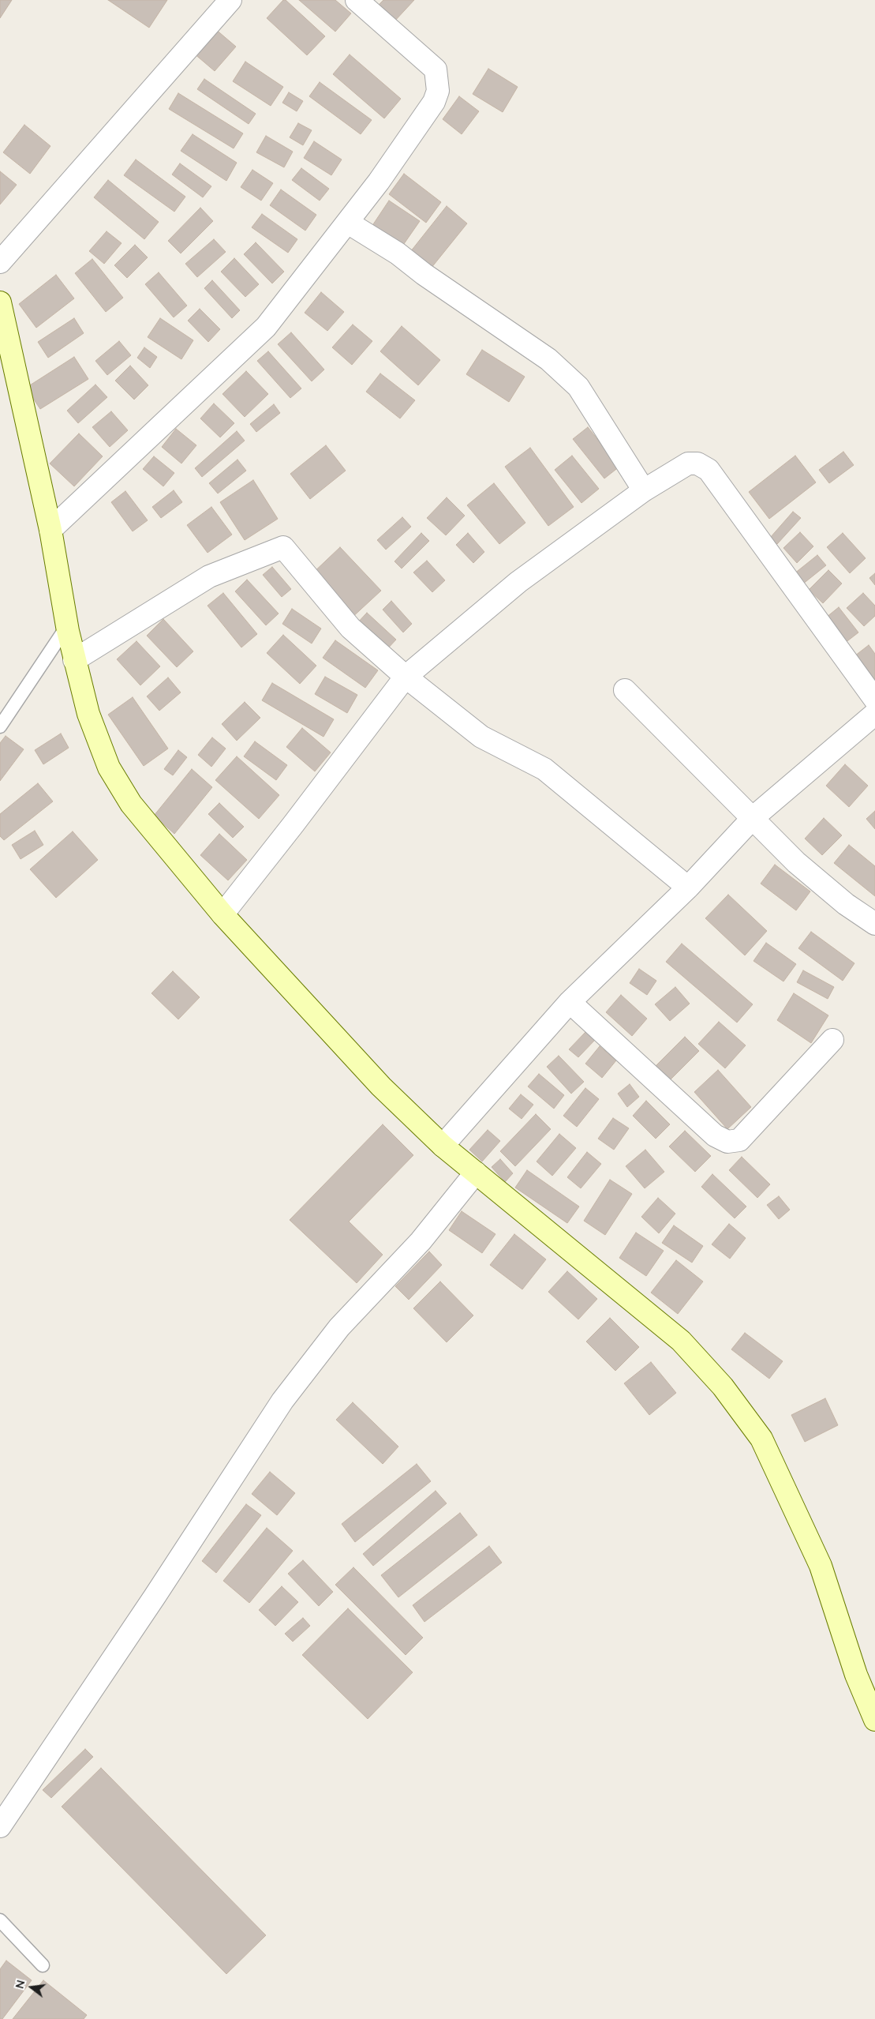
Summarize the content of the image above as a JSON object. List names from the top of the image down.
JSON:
{
  "north": "left"
}
